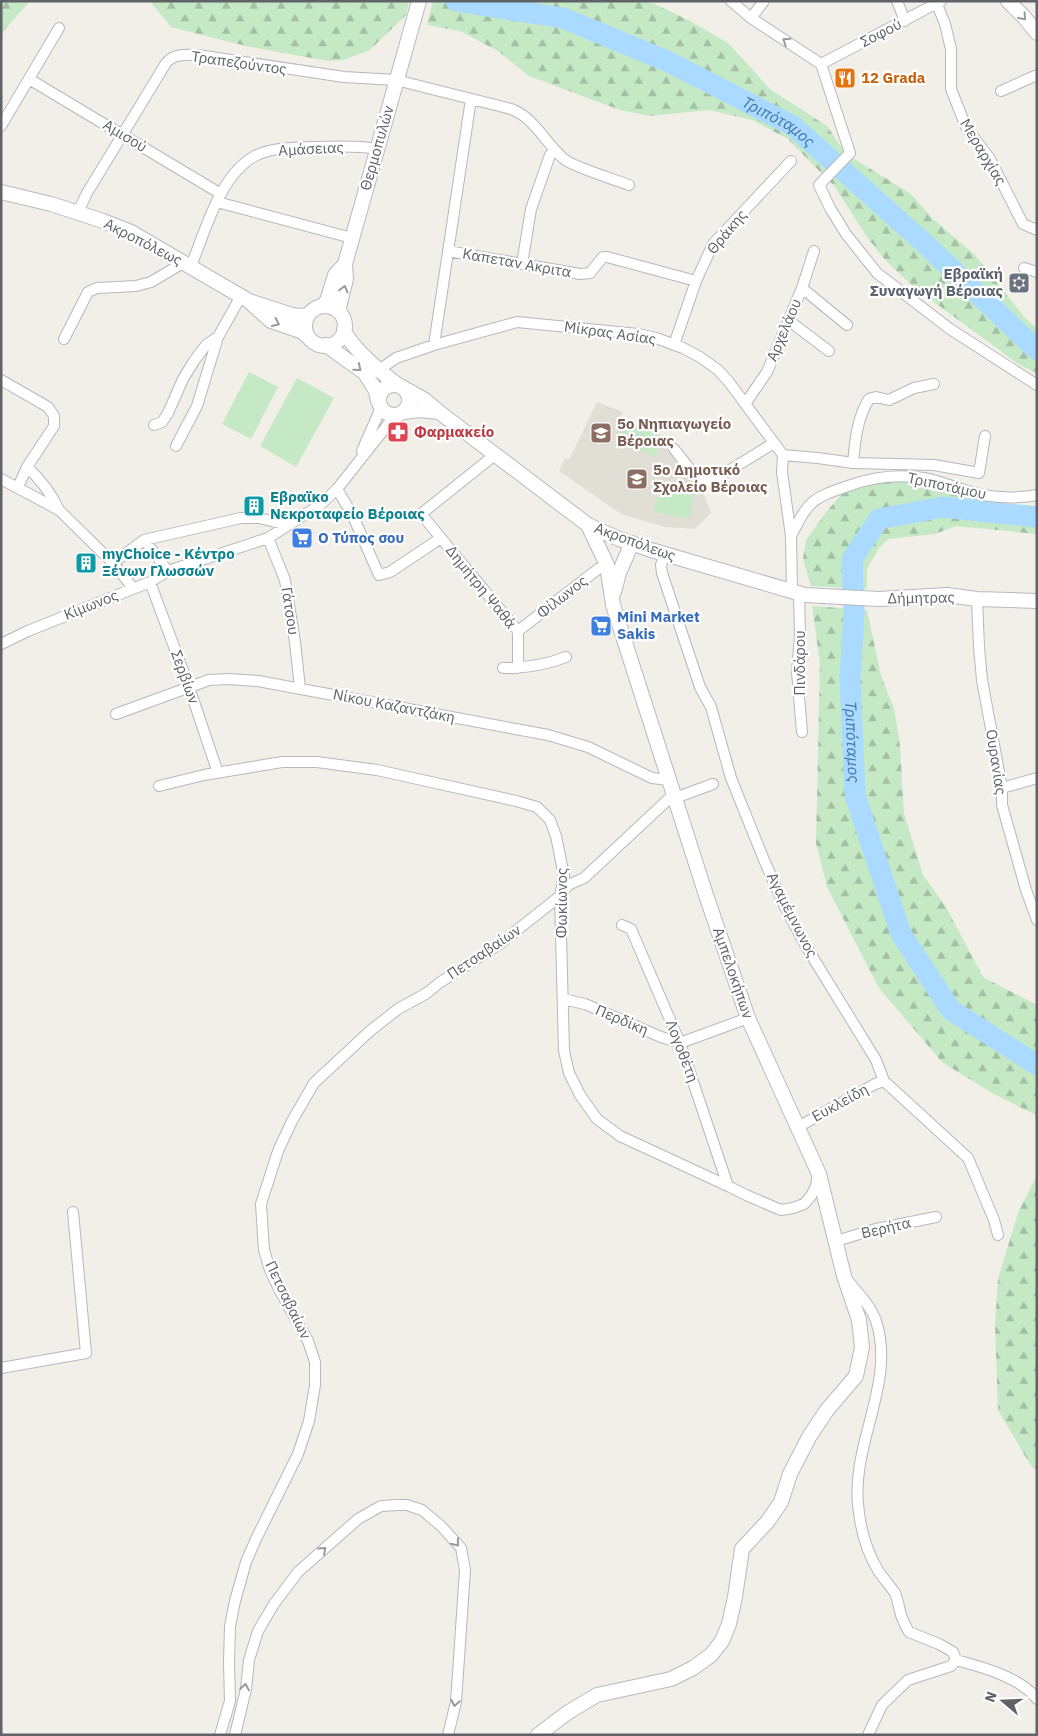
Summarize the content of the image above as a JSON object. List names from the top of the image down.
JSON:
{
  "streets": {
    "street": [
      "Σοφού",
      "Τραπεζούντος",
      "Αμισού",
      "Θερμοπυλών",
      "Αμάσειας",
      "Μεραρχίας",
      "Θράκης",
      "Ακροπόλεως",
      "Καπεταν Ακριτα",
      "Αρχελάου",
      "Μίκρας Ασίας",
      "Τριποτάμου",
      "Δημήτρη Ψαθά",
      "Φίλωνος",
      "Δήμητρας",
      "Κίμωνος",
      "Γάτσου",
      "Πινδάρου",
      "Σερβίων",
      "Νίκου Καζαντζάκη",
      "Ουρανίας",
      "Φωκίωνος",
      "Αγαμέμνωνος",
      "Πετσαβαίων",
      "Αμπελοκήπων",
      "Περδίκη",
      "Λογοθέτη",
      "Ευκλείδη",
      "Βερήτα"
    ]
  },
  "crossings": [
    ["Σοφού", "Μεραρχίας"],
    ["Τραπεζούντος", "Αμισού"],
    ["Τραπεζούντος", "Θερμοπυλών"],
    ["Τραπεζούντος", "Ακροπόλεως"],
    ["Αμισού", "Θερμοπυλών"],
    ["Αμισού", "Αμάσειας"],
    ["Θερμοπυλών", "Αμάσειας"],
    ["Θερμοπυλών", "Ακροπόλεως"],
    ["Αμάσειας", "Ακροπόλεως"],
    ["Θράκης", "Καπεταν Ακριτα"],
    ["Θράκης", "Μίκρας Ασίας"],
    ["Ακροπόλεως", "Μίκρας Ασίας"],
    ["Ακροπόλεως", "Δημήτρη Ψαθά"],
    ["Ακροπόλεως", "Δήμητρας"],
    ["Ακροπόλεως", "Κίμωνος"],
    ["Ακροπόλεως", "Πινδάρου"],
    ["Ακροπόλεως", "Αγαμέμνωνος"],
    ["Ακροπόλεως", "Αμπελοκήπων"],
    ["Αρχελάου", "Μίκρας Ασίας"],
    ["Μίκρας Ασίας", "Τριποτάμου"],
    ["Δημήτρη Ψαθά", "Φίλωνος"],
    ["Φίλωνος", "Αμπελοκήπων"],
    ["Δήμητρας", "Πινδάρου"],
    ["Δήμητρας", "Ουρανίας"],
    ["Κίμωνος", "Γάτσου"],
    ["Κίμωνος", "Σερβίων"],
    ["Γάτσου", "Νίκου Καζαντζάκη"],
    ["Σερβίων", "Νίκου Καζαντζάκη"],
    ["Σερβίων", "Φωκίωνος"],
    ["Νίκου Καζαντζάκη", "Αμπελοκήπων"],
    ["Φωκίωνος", "Πετσαβαίων"],
    ["Φωκίωνος", "Αμπελοκήπων"],
    ["Φωκίωνος", "Περδίκη"],
    ["Φωκίωνος", "Λογοθέτη"],
    ["Αγαμέμνωνος", "Ευκλείδη"],
    ["Πετσαβαίων", "Αμπελοκήπων"],
    ["Αμπελοκήπων", "Ευκλείδη"],
    ["Αμπελοκήπων", "Βερήτα"],
    ["Περδίκη", "Λογοθέτη"]
  ],
  "water": ["Τριπόταμος"],
  "places": {
    "restaurant": ["12 Grada"],
    "synagogue": ["Εβραϊκή Συναγωγή Βέροιας"],
    "pharmacy": ["Φαρμακείο"],
    "school or university": ["5ο Νηπιαγωγείο Βέροιας", "5ο Δημοτικό Σχολείο Βέροιας"],
    "building": ["Εβραϊκο Νεκροταφείο Βέροιας", "myChoice - Κέντρο Ξένων Γλωσσών"],
    "supermarket": ["Ο Τύπος σου", "Mini Market Sakis"]
  },
  "north": "left"
}
